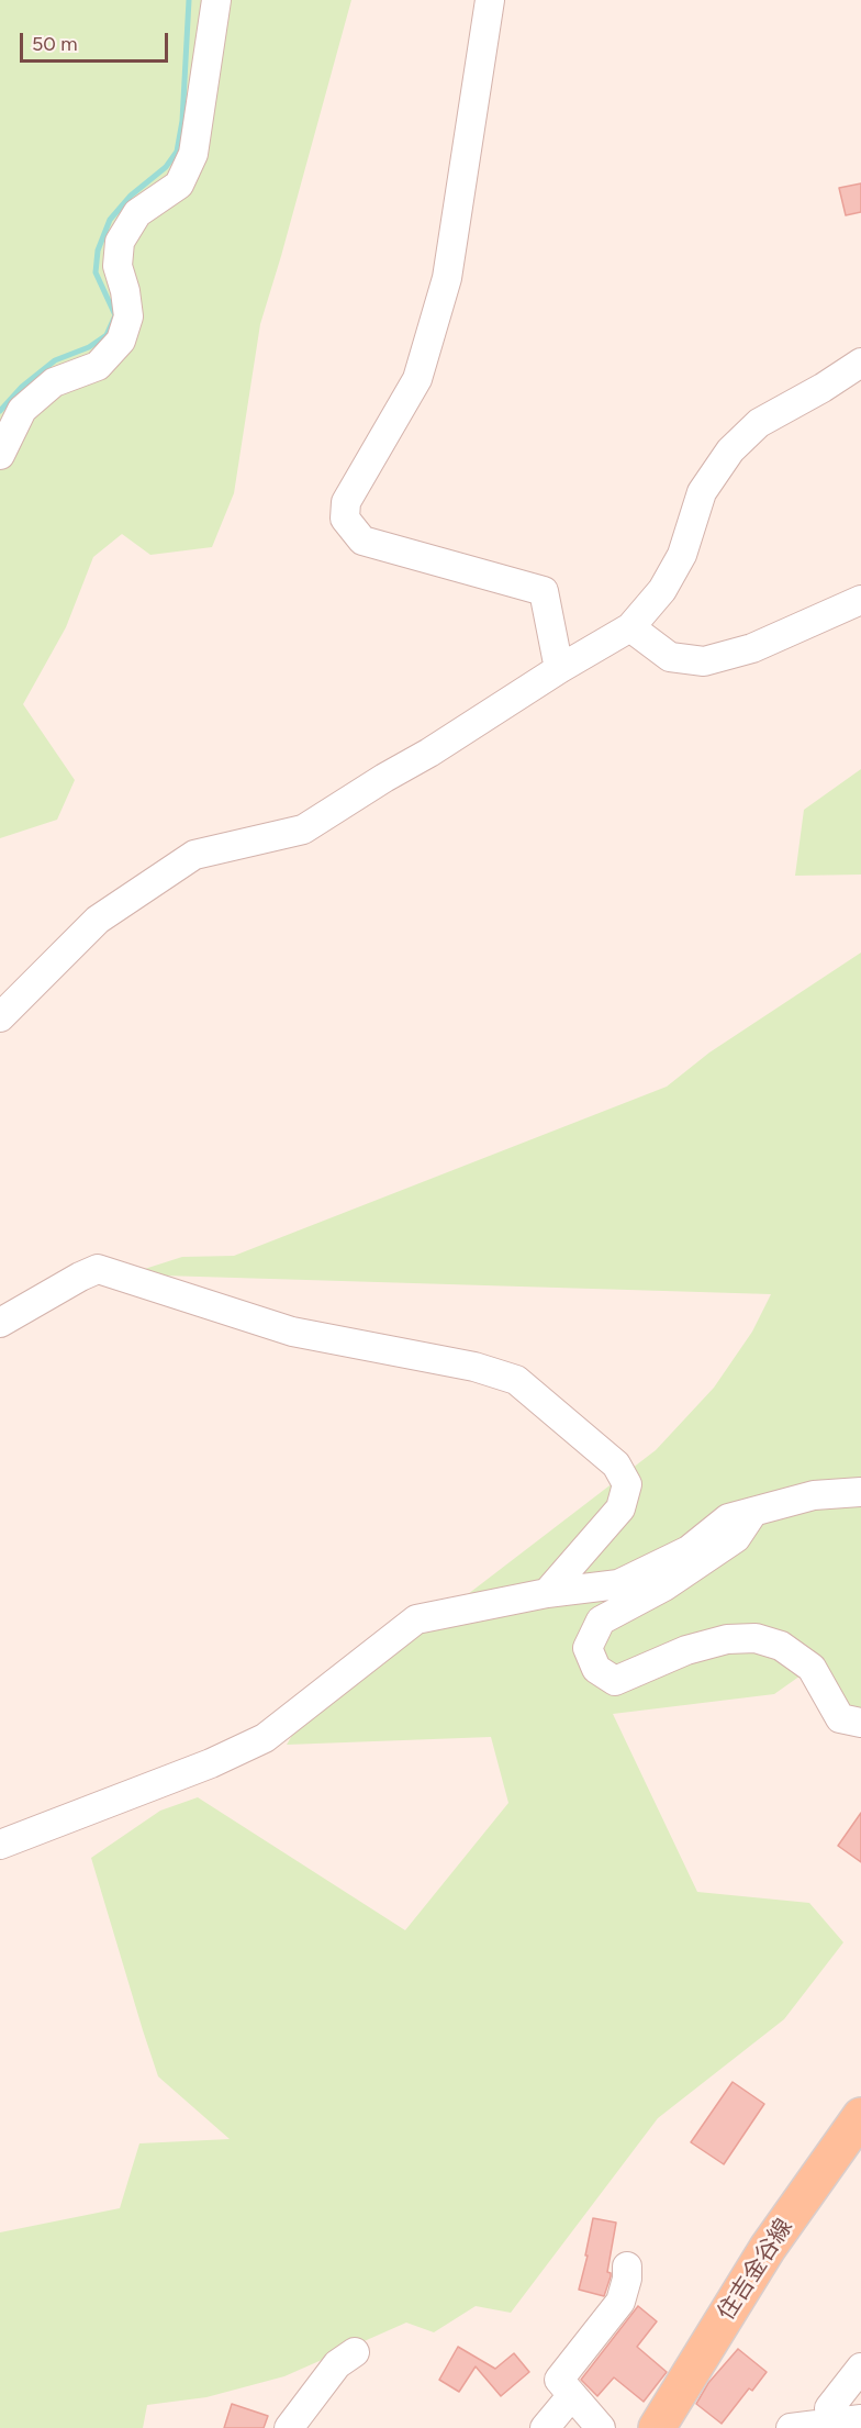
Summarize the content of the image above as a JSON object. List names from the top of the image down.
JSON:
{
  "streets": {
    "main road": ["住吉金谷線"]
  },
  "scale_bar": "50 m"
}
